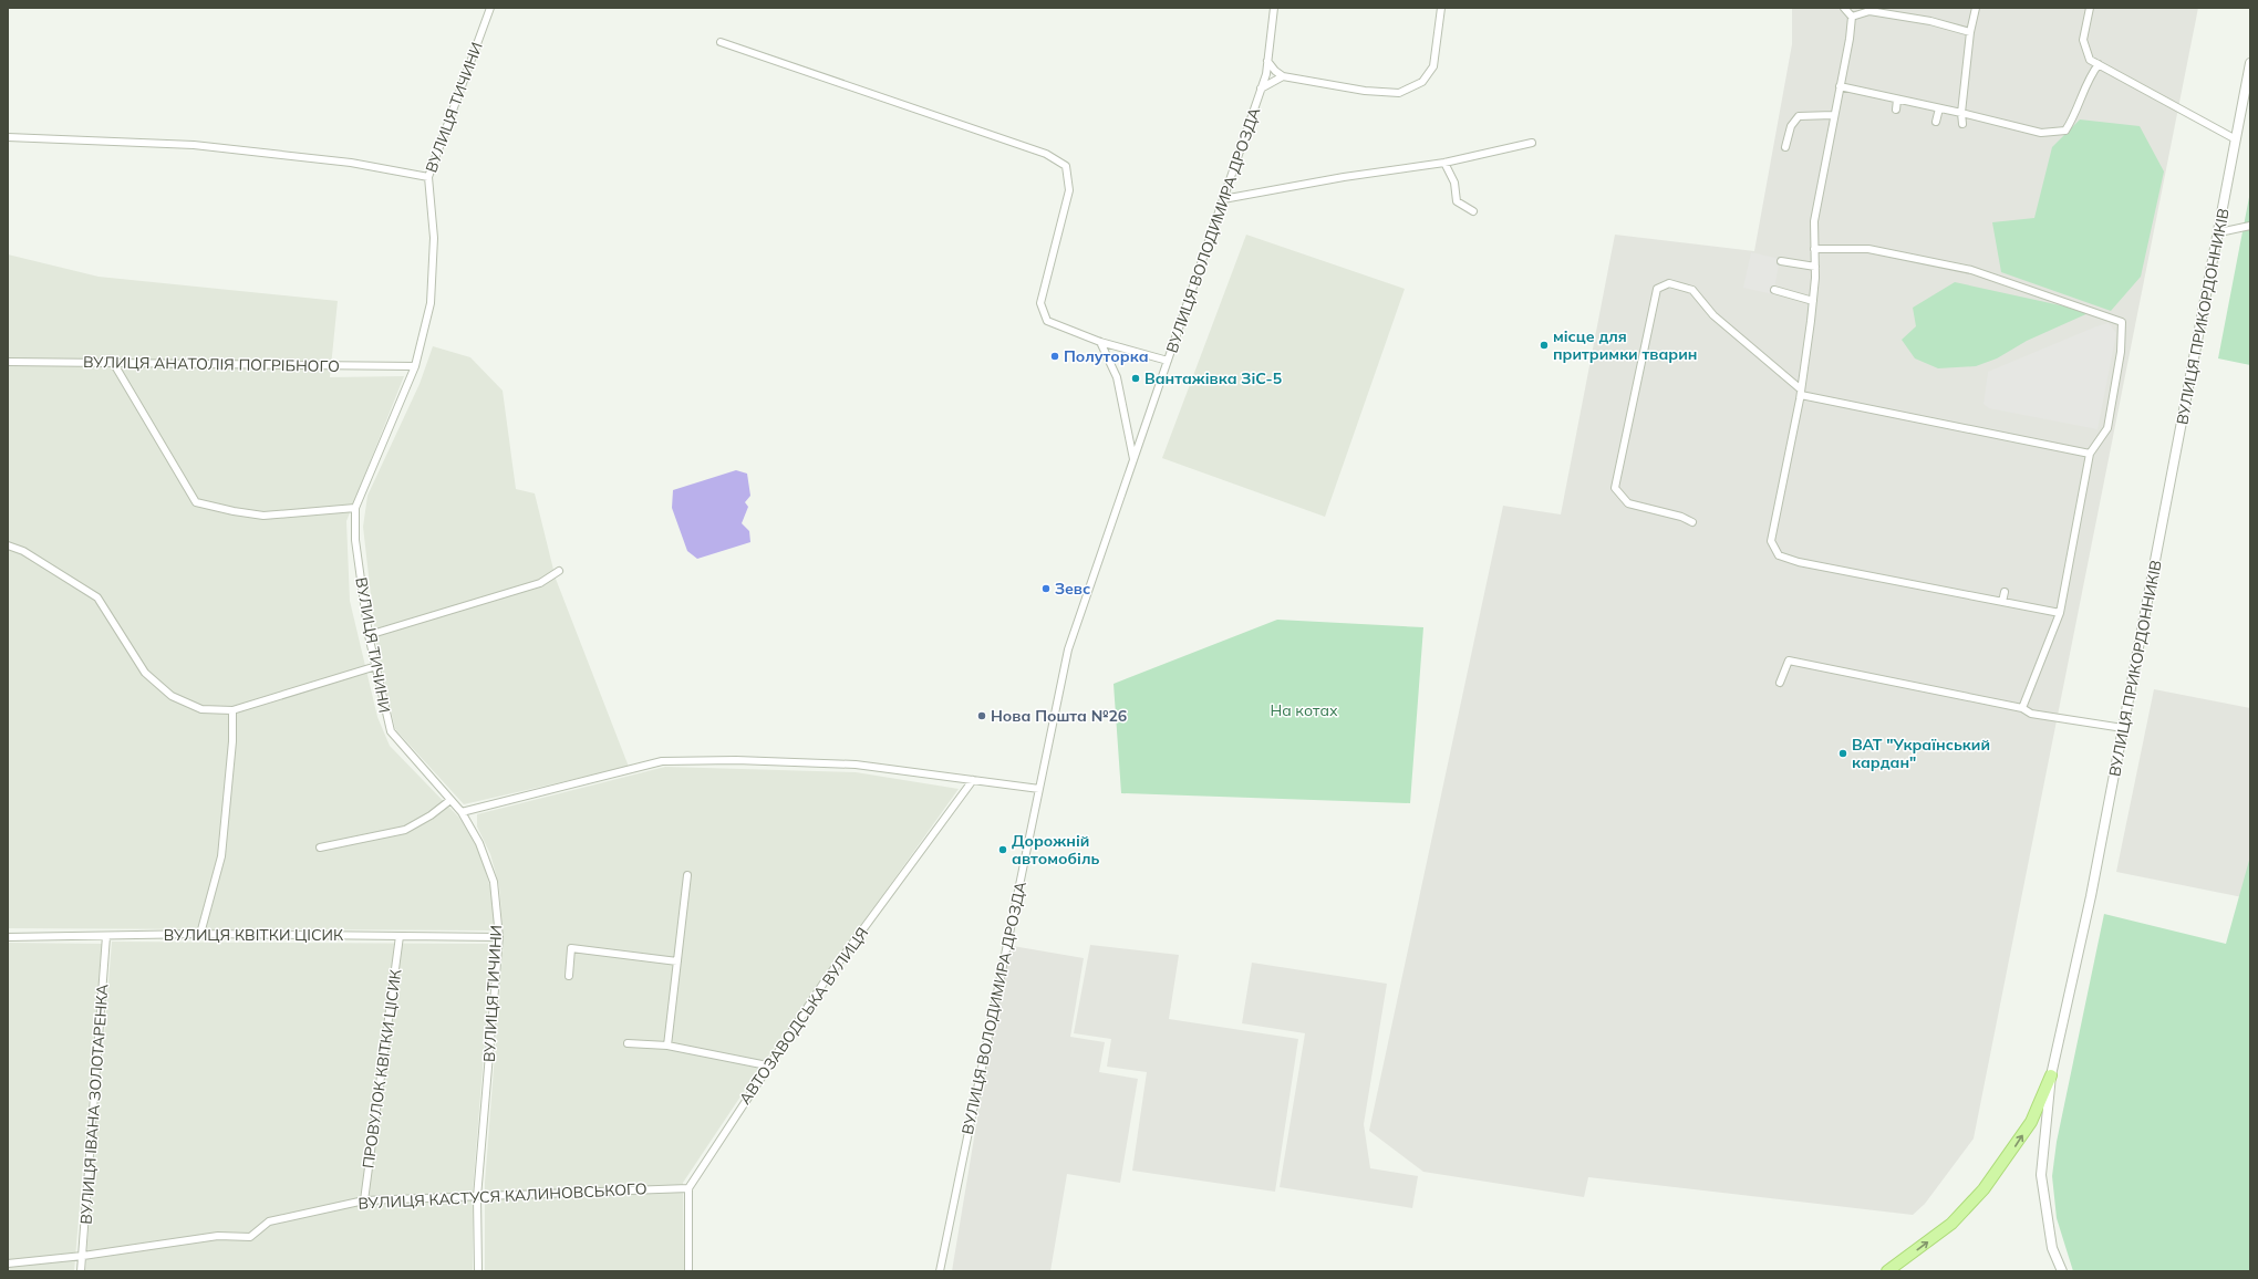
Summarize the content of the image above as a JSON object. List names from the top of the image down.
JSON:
{
  "streets": {
    "street": [
      "ВУЛИЦЯ ТИЧИНИ",
      "ВУЛИЦЯ ВОЛОДИМИРА ДРОЗДА",
      "ВУЛИЦЯ ПРИКОРДОННИКІВ",
      "ВУЛИЦЯ АНАТОЛІЯ ПОГРІБНОГО",
      "ВУЛИЦЯ КВІТКИ ЦІСИК",
      "АВТОЗАВОДСЬКА ВУЛИЦЯ",
      "ПРОВУЛОК КВІТКИ ЦІСИК",
      "ВУЛИЦЯ ІВАНА ЗОЛОТАРЕНКА",
      "ВУЛИЦЯ КАСТУСЯ КАЛИНОВСЬКОГО"
    ]
  },
  "crossings": [
    ["ВУЛИЦЯ ТИЧИНИ", "ВУЛИЦЯ АНАТОЛІЯ ПОГРІБНОГО"],
    ["ВУЛИЦЯ ТИЧИНИ", "ВУЛИЦЯ КВІТКИ ЦІСИК"],
    ["ВУЛИЦЯ ТИЧИНИ", "ВУЛИЦЯ КАСТУСЯ КАЛИНОВСЬКОГО"],
    ["ВУЛИЦЯ КВІТКИ ЦІСИК", "ПРОВУЛОК КВІТКИ ЦІСИК"],
    ["ВУЛИЦЯ КВІТКИ ЦІСИК", "ВУЛИЦЯ ІВАНА ЗОЛОТАРЕНКА"],
    ["АВТОЗАВОДСЬКА ВУЛИЦЯ", "ВУЛИЦЯ КАСТУСЯ КАЛИНОВСЬКОГО"],
    ["ПРОВУЛОК КВІТКИ ЦІСИК", "ВУЛИЦЯ КАСТУСЯ КАЛИНОВСЬКОГО"],
    ["ВУЛИЦЯ ІВАНА ЗОЛОТАРЕНКА", "ВУЛИЦЯ КАСТУСЯ КАЛИНОВСЬКОГО"]
  ],
  "parks": ["На котах"],
  "places": [
    "місце для притримки тварин",
    "Полуторка",
    "Вантажівка ЗіС-5",
    "Зевс",
    "Нова Пошта №26",
    "ВАТ \"Український кардан\"",
    "Дорожній автомобіль"
  ]
}
